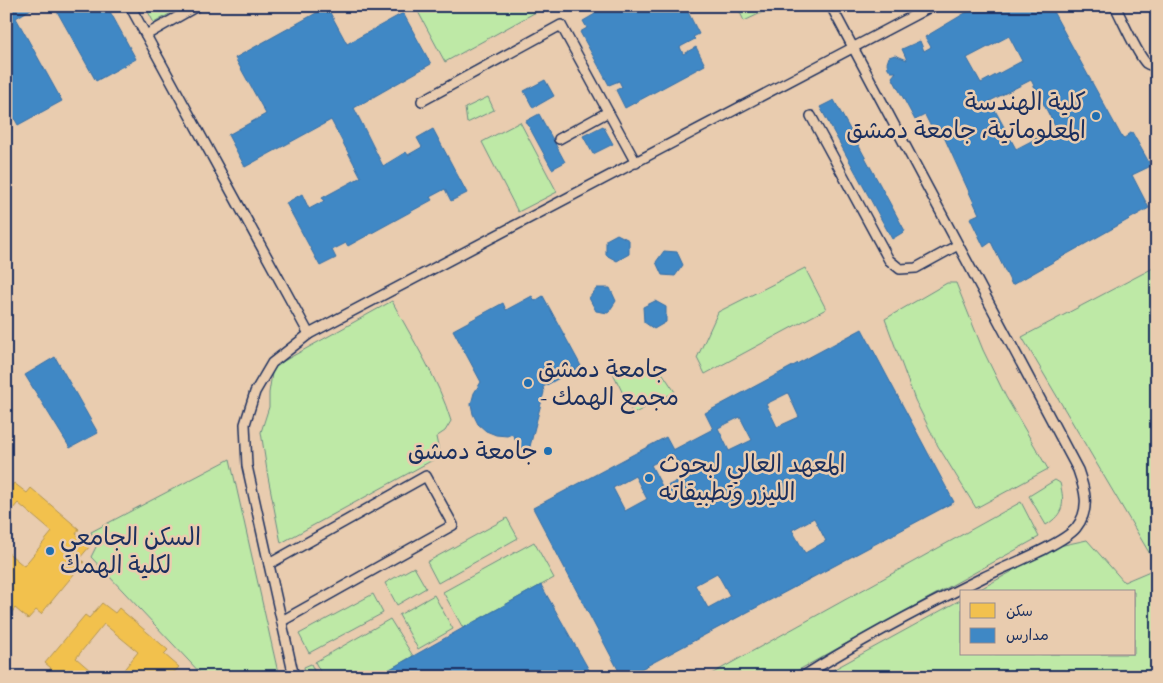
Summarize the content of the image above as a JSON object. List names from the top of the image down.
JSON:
{
  "places": [
    "كلية الهندسة المعلوماتية، جامعة دمشق",
    "جامعة دمشق - مجمع الهمك",
    "جامعة دمشق",
    "المعهد العالي لبحوث الليزر وتطبيقاته",
    "السكن الجامعي لكلية الهمك"
  ],
  "legend": ["سكن", "مدارس"]
}
